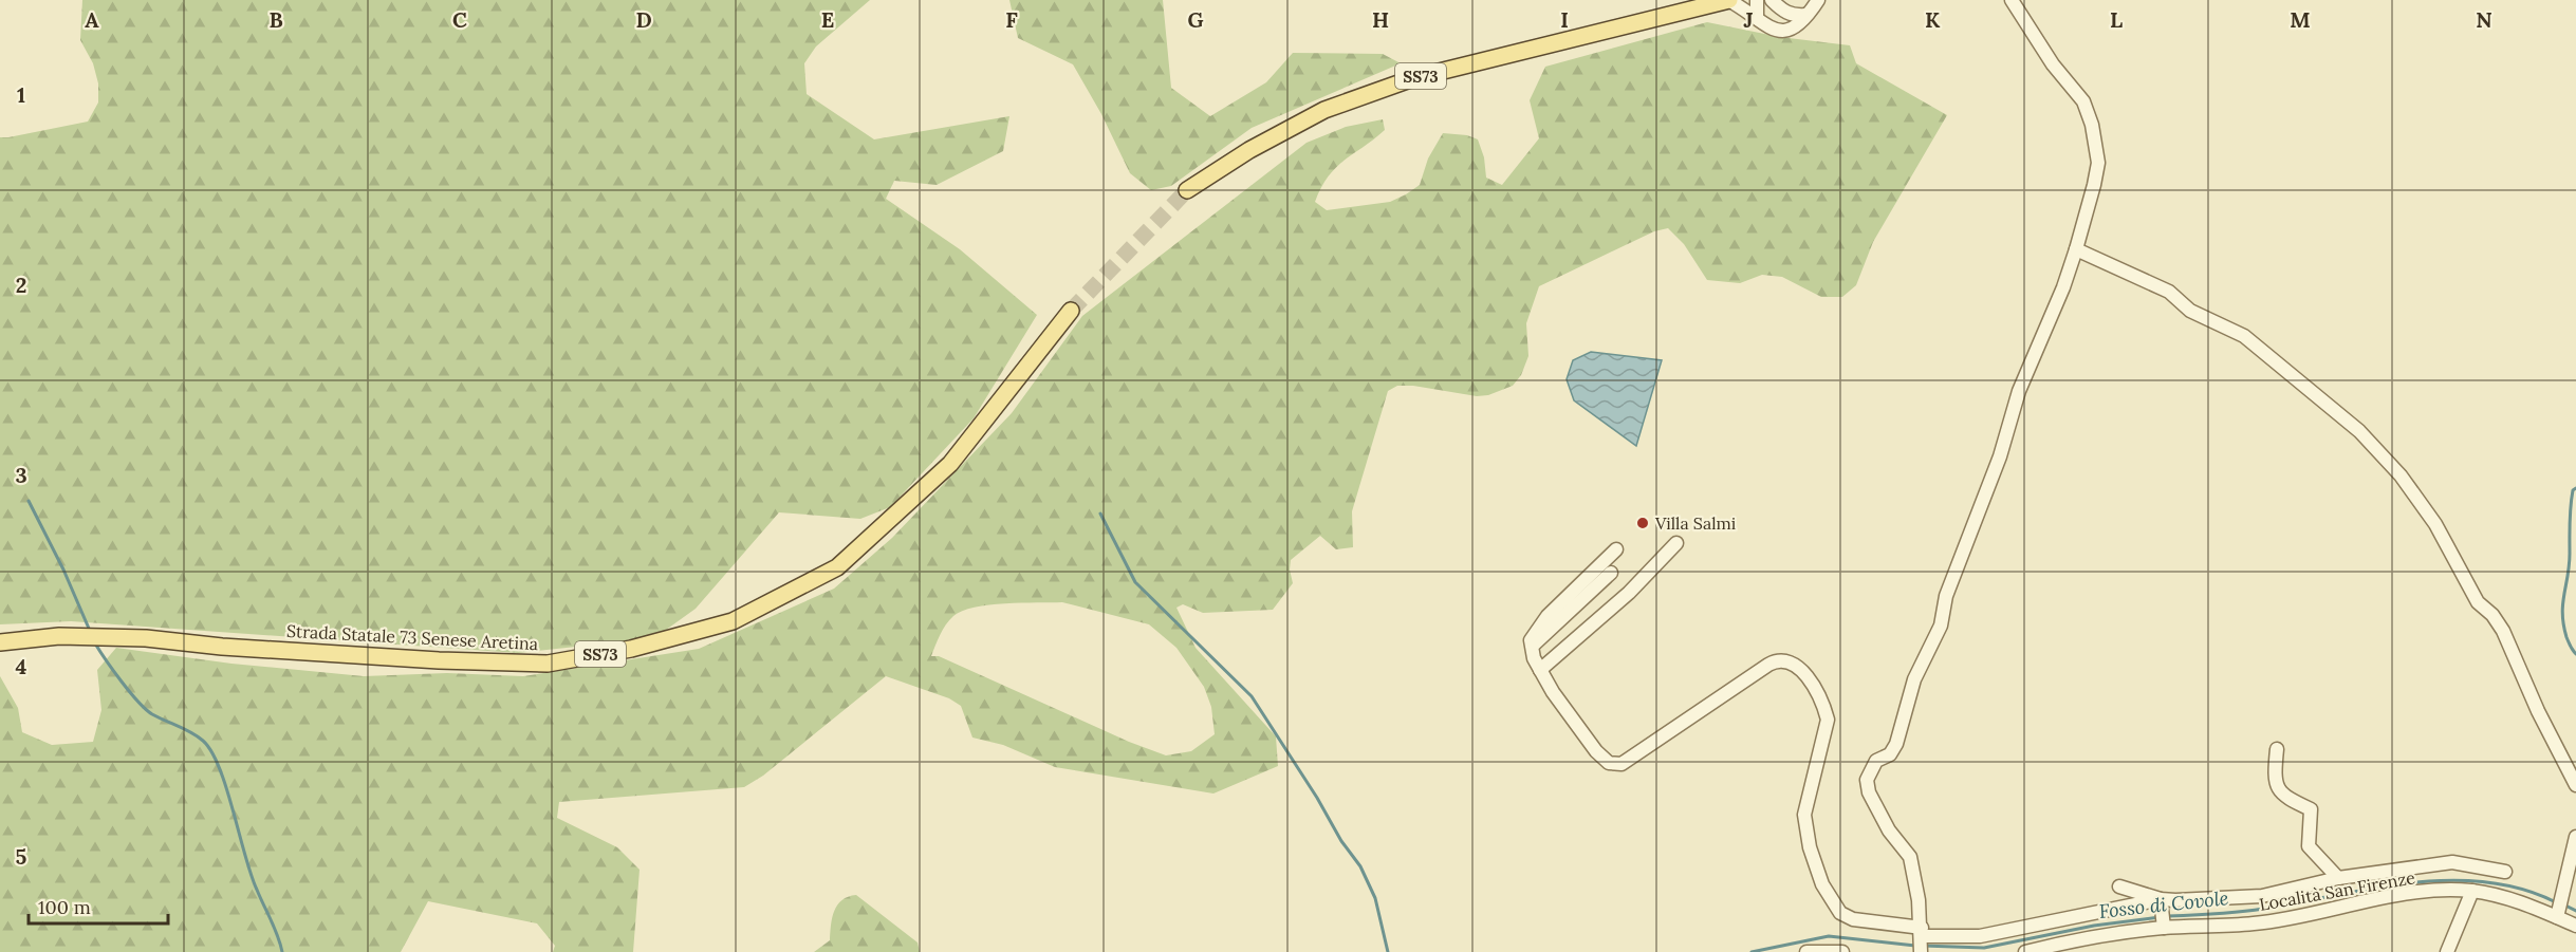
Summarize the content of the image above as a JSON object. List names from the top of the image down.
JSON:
{
  "streets": {
    "main road": ["SS73", "Strada Statale 73 Senese Aretina"],
    "street": ["Località San Firenze"]
  },
  "water": ["Fosso di Covole"],
  "places": ["Villa Salmi"],
  "scale_bar": "100 m",
  "grid": {
    "columns": [
      "A",
      "B",
      "C",
      "D",
      "E",
      "F",
      "G",
      "H",
      "I",
      "J",
      "K",
      "L",
      "M",
      "N"
    ],
    "rows": [
      "1",
      "2",
      "3",
      "4",
      "5"
    ]
  }
}
